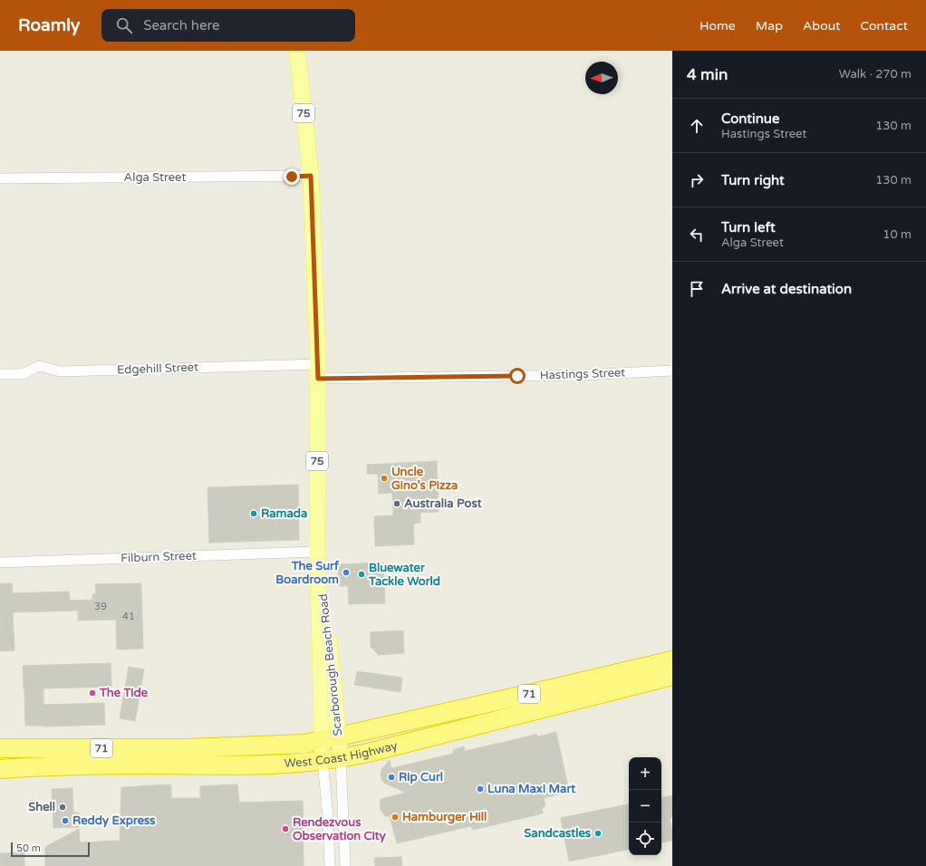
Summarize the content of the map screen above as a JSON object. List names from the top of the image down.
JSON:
{
  "streets": {
    "highway": ["71", "West Coast Highway"],
    "main road": ["75", "Scarborough Beach Road"],
    "street": [
      "Alga Street",
      "Edgehill Street",
      "Hastings Street",
      "Filburn Street"
    ]
  },
  "crossings": [
    ["Alga Street", "Scarborough Beach Road"],
    ["Edgehill Street", "Hastings Street"],
    ["Edgehill Street", "Scarborough Beach Road"],
    ["Hastings Street", "Scarborough Beach Road"],
    ["Filburn Street", "Scarborough Beach Road"],
    ["Scarborough Beach Road", "West Coast Highway"]
  ],
  "places": [
    "Uncle Gino's Pizza",
    "Australia Post",
    "Ramada",
    "The Surf Boardroom",
    "Bluewater Tackle World",
    "The Tide",
    "Rip Curl",
    "Luna Maxi Mart",
    "Shell",
    "Hamburger Hill",
    "Reddy Express",
    "Rendezvous Observation City",
    "Sandcastles"
  ],
  "house_numbers": ["39", "41"],
  "scale_bar": "50 m",
  "north": "left",
  "page": {
    "header": "Roamly",
    "search": "Search here",
    "nav": [
      "Home",
      "Map",
      "About",
      "Contact"
    ],
    "heading": ["4 min", "Walk · 270 m"],
    "list": [
      ["Continue", "Hastings Street", "130 m"],
      ["Turn right", "130 m"],
      ["Turn left", "Alga Street", "10 m"],
      "Arrive at destination"
    ],
    "map_buttons": ["+", "−"],
    "scale": "50 m"
  }
}
